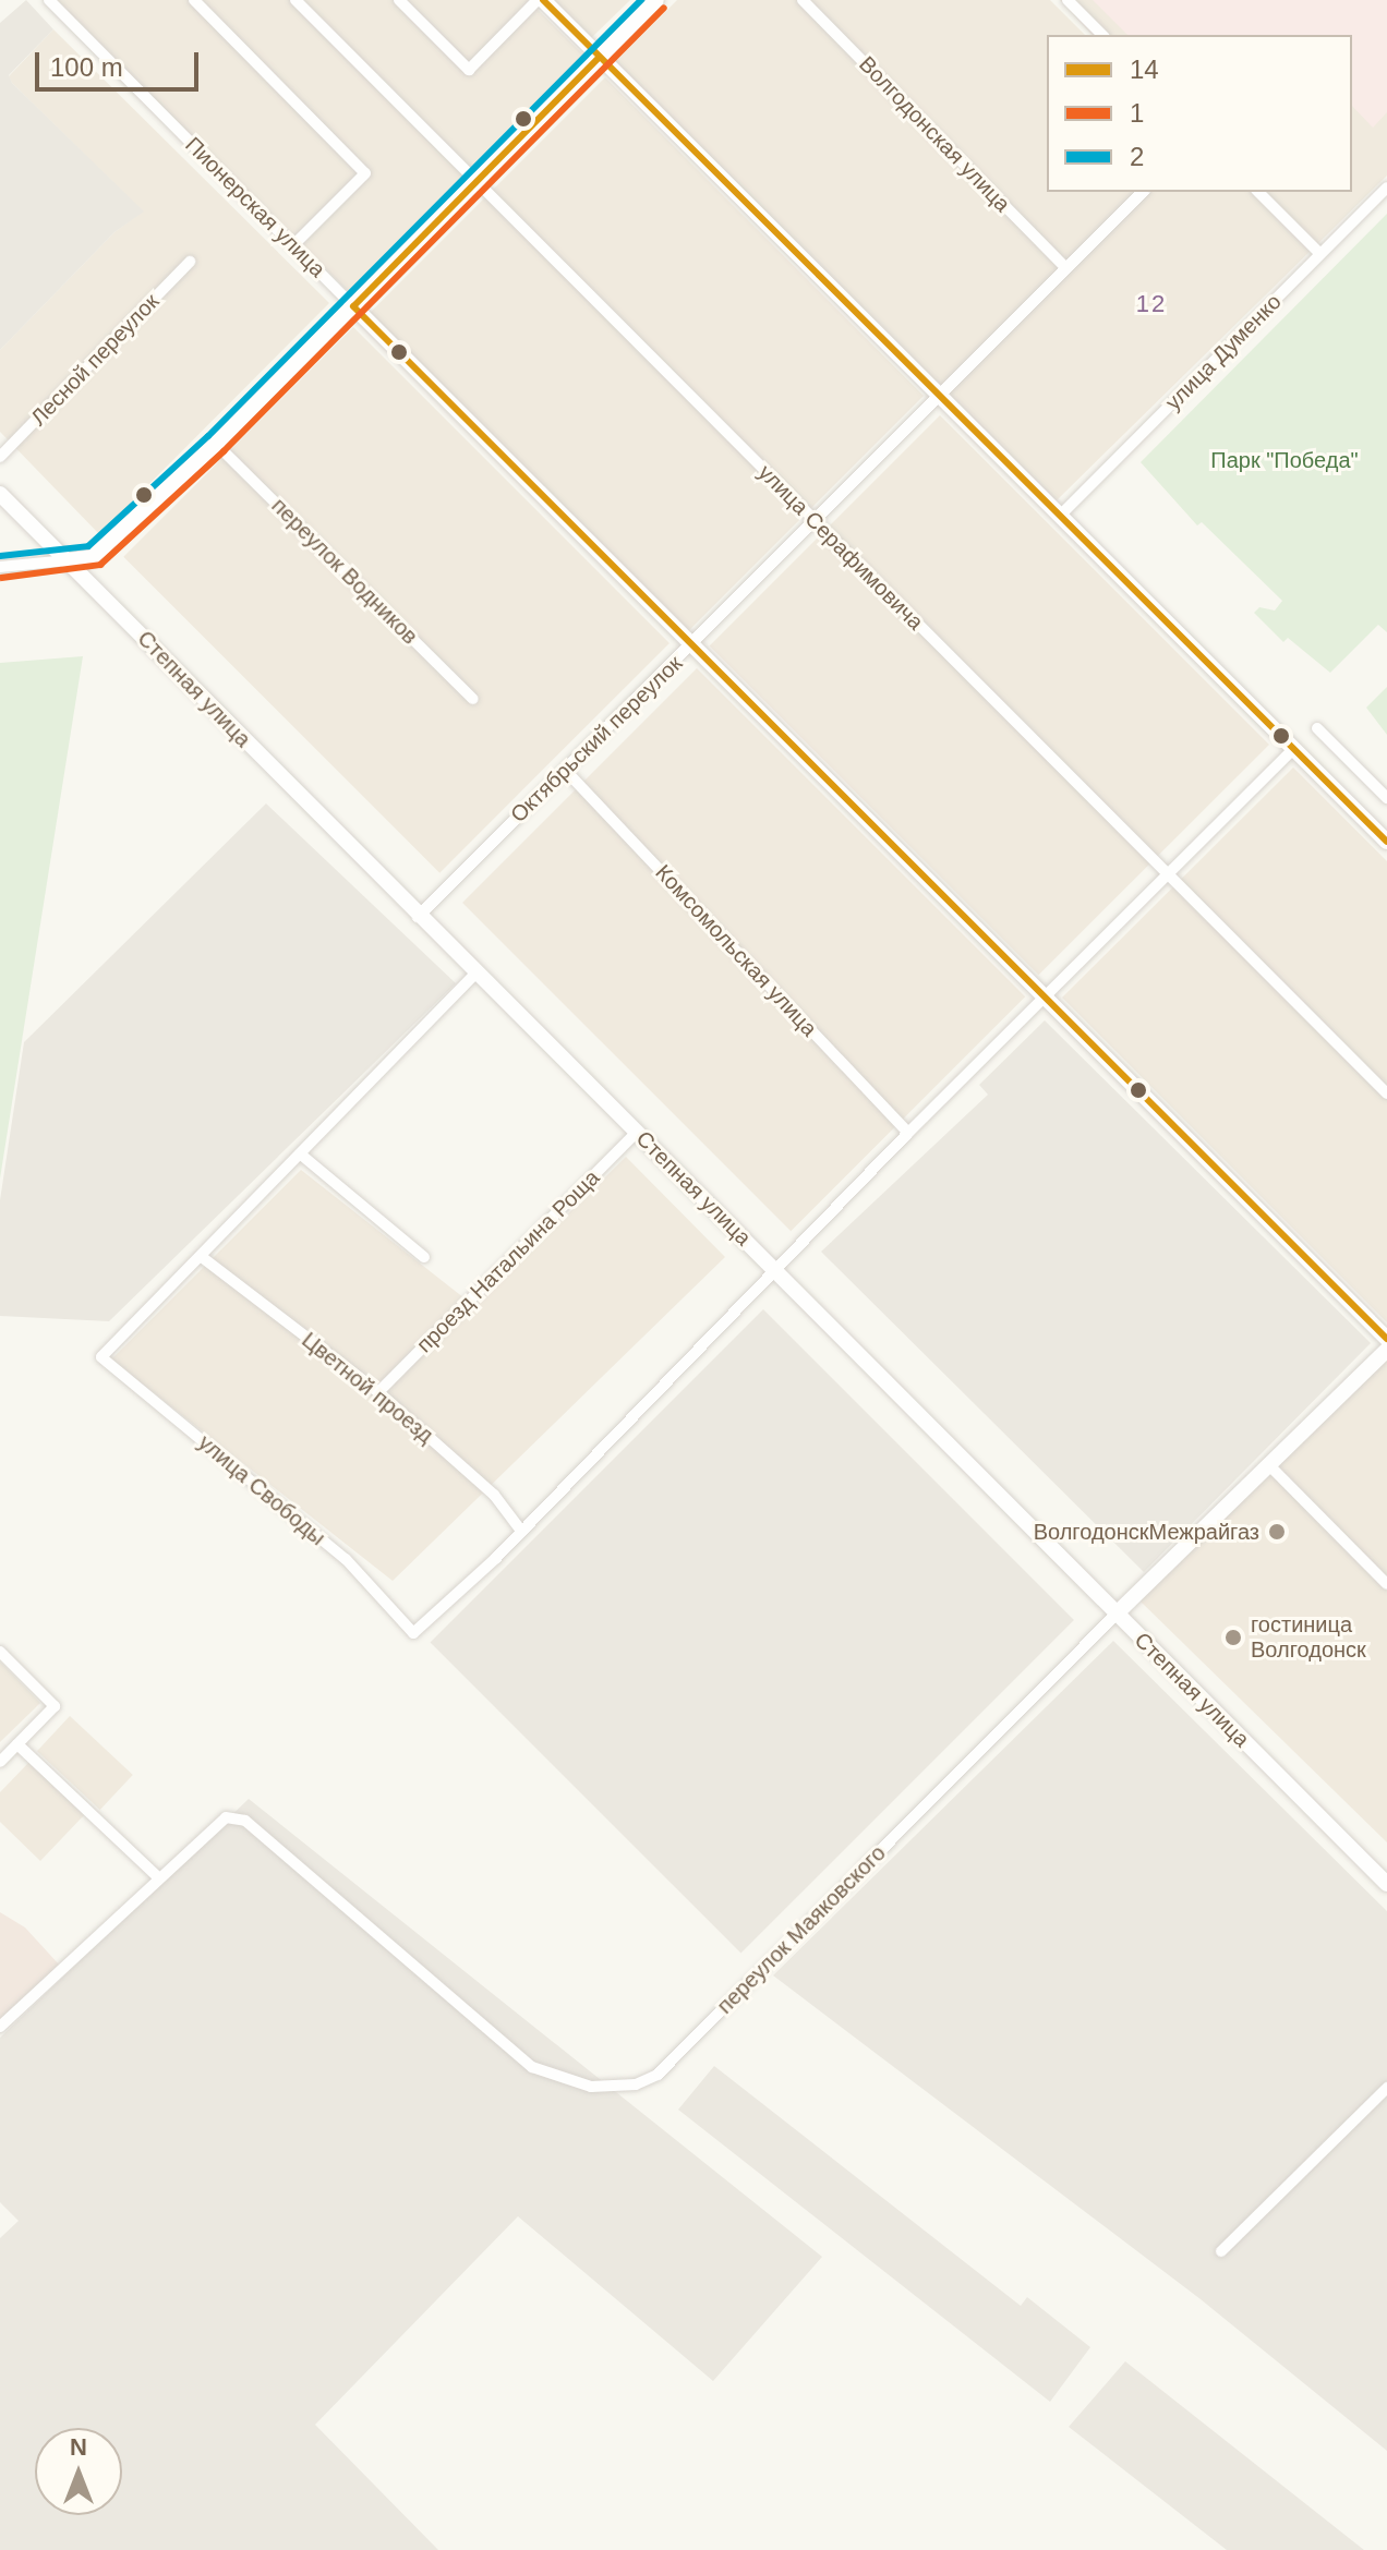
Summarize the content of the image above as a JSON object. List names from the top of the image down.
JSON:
{
  "streets": {
    "street": [
      "Волгодонская улица",
      "Пионерская улица",
      "улица Думенко",
      "Лесной переулок",
      "улица Серафимовича",
      "переулок Водников",
      "Степная улица",
      "Октябрьский переулок",
      "Комсомольская улица",
      "проезд Натальина Роща",
      "Цветной проезд",
      "улица Свободы",
      "переулок Маяковского"
    ]
  },
  "crossings": [
    ["Волгодонская улица", "Октябрьский переулок"],
    ["Пионерская улица", "Октябрьский переулок"],
    ["улица Серафимовича", "Октябрьский переулок"],
    ["Степная улица", "Октябрьский переулок"],
    ["Степная улица", "проезд Натальина Роща"],
    ["Степная улица", "переулок Маяковского"],
    ["Октябрьский переулок", "Комсомольская улица"],
    ["проезд Натальина Роща", "Цветной проезд"],
    ["Цветной проезд", "улица Свободы"]
  ],
  "districts": ["12"],
  "parks": ["Парк \"Победа\""],
  "places": ["ВолгодонскМежрайгаз", "гостиница Волгодонск"],
  "lines": ["transit line 14", "transit line 2", "transit line 1"],
  "legend": ["14", "1", "2"],
  "scale_bar": "100 m",
  "north": "top"
}
